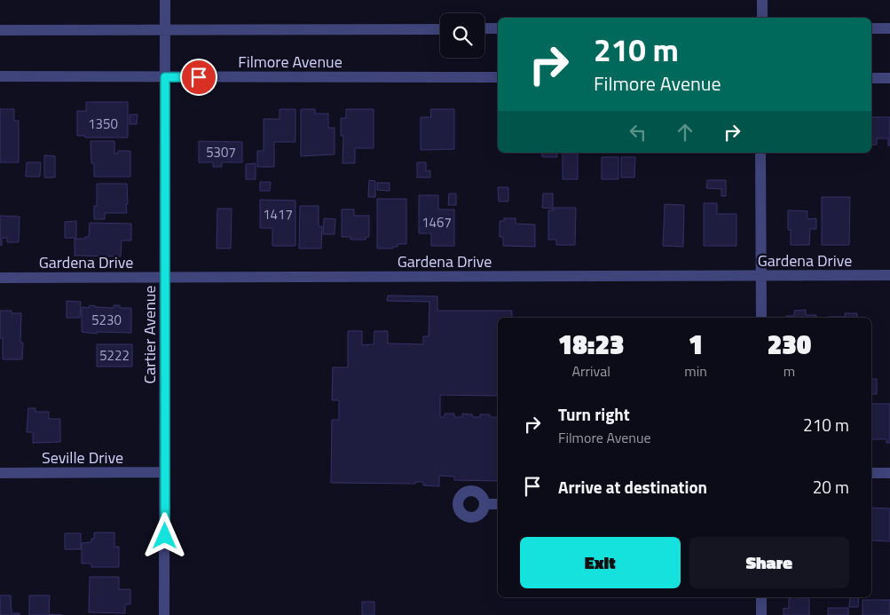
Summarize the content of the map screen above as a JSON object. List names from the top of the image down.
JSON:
{
  "streets": {
    "street": [
      "Filmore Avenue",
      "Gardena Drive",
      "Cartier Avenue",
      "Seville Drive"
    ]
  },
  "crossings": [
    ["Filmore Avenue", "Cartier Avenue"],
    ["Gardena Drive", "Cartier Avenue"],
    ["Cartier Avenue", "Seville Drive"]
  ],
  "house_numbers": [
    "1350",
    "5307",
    "1417",
    "1467",
    "5230",
    "5222"
  ],
  "page": {
    "turn": ["210 m", "Filmore Avenue"],
    "eta": [
      "18:23",
      "Arrival",
      "1",
      "min",
      "230",
      "m"
    ],
    "list": [
      {
        "name": "Turn right",
        "note": "Filmore Avenue",
        "value": "210 m"
      },
      {
        "name": "Arrive at destination",
        "value": "20 m"
      }
    ],
    "buttons": ["Exit", "Share"]
  }
}
